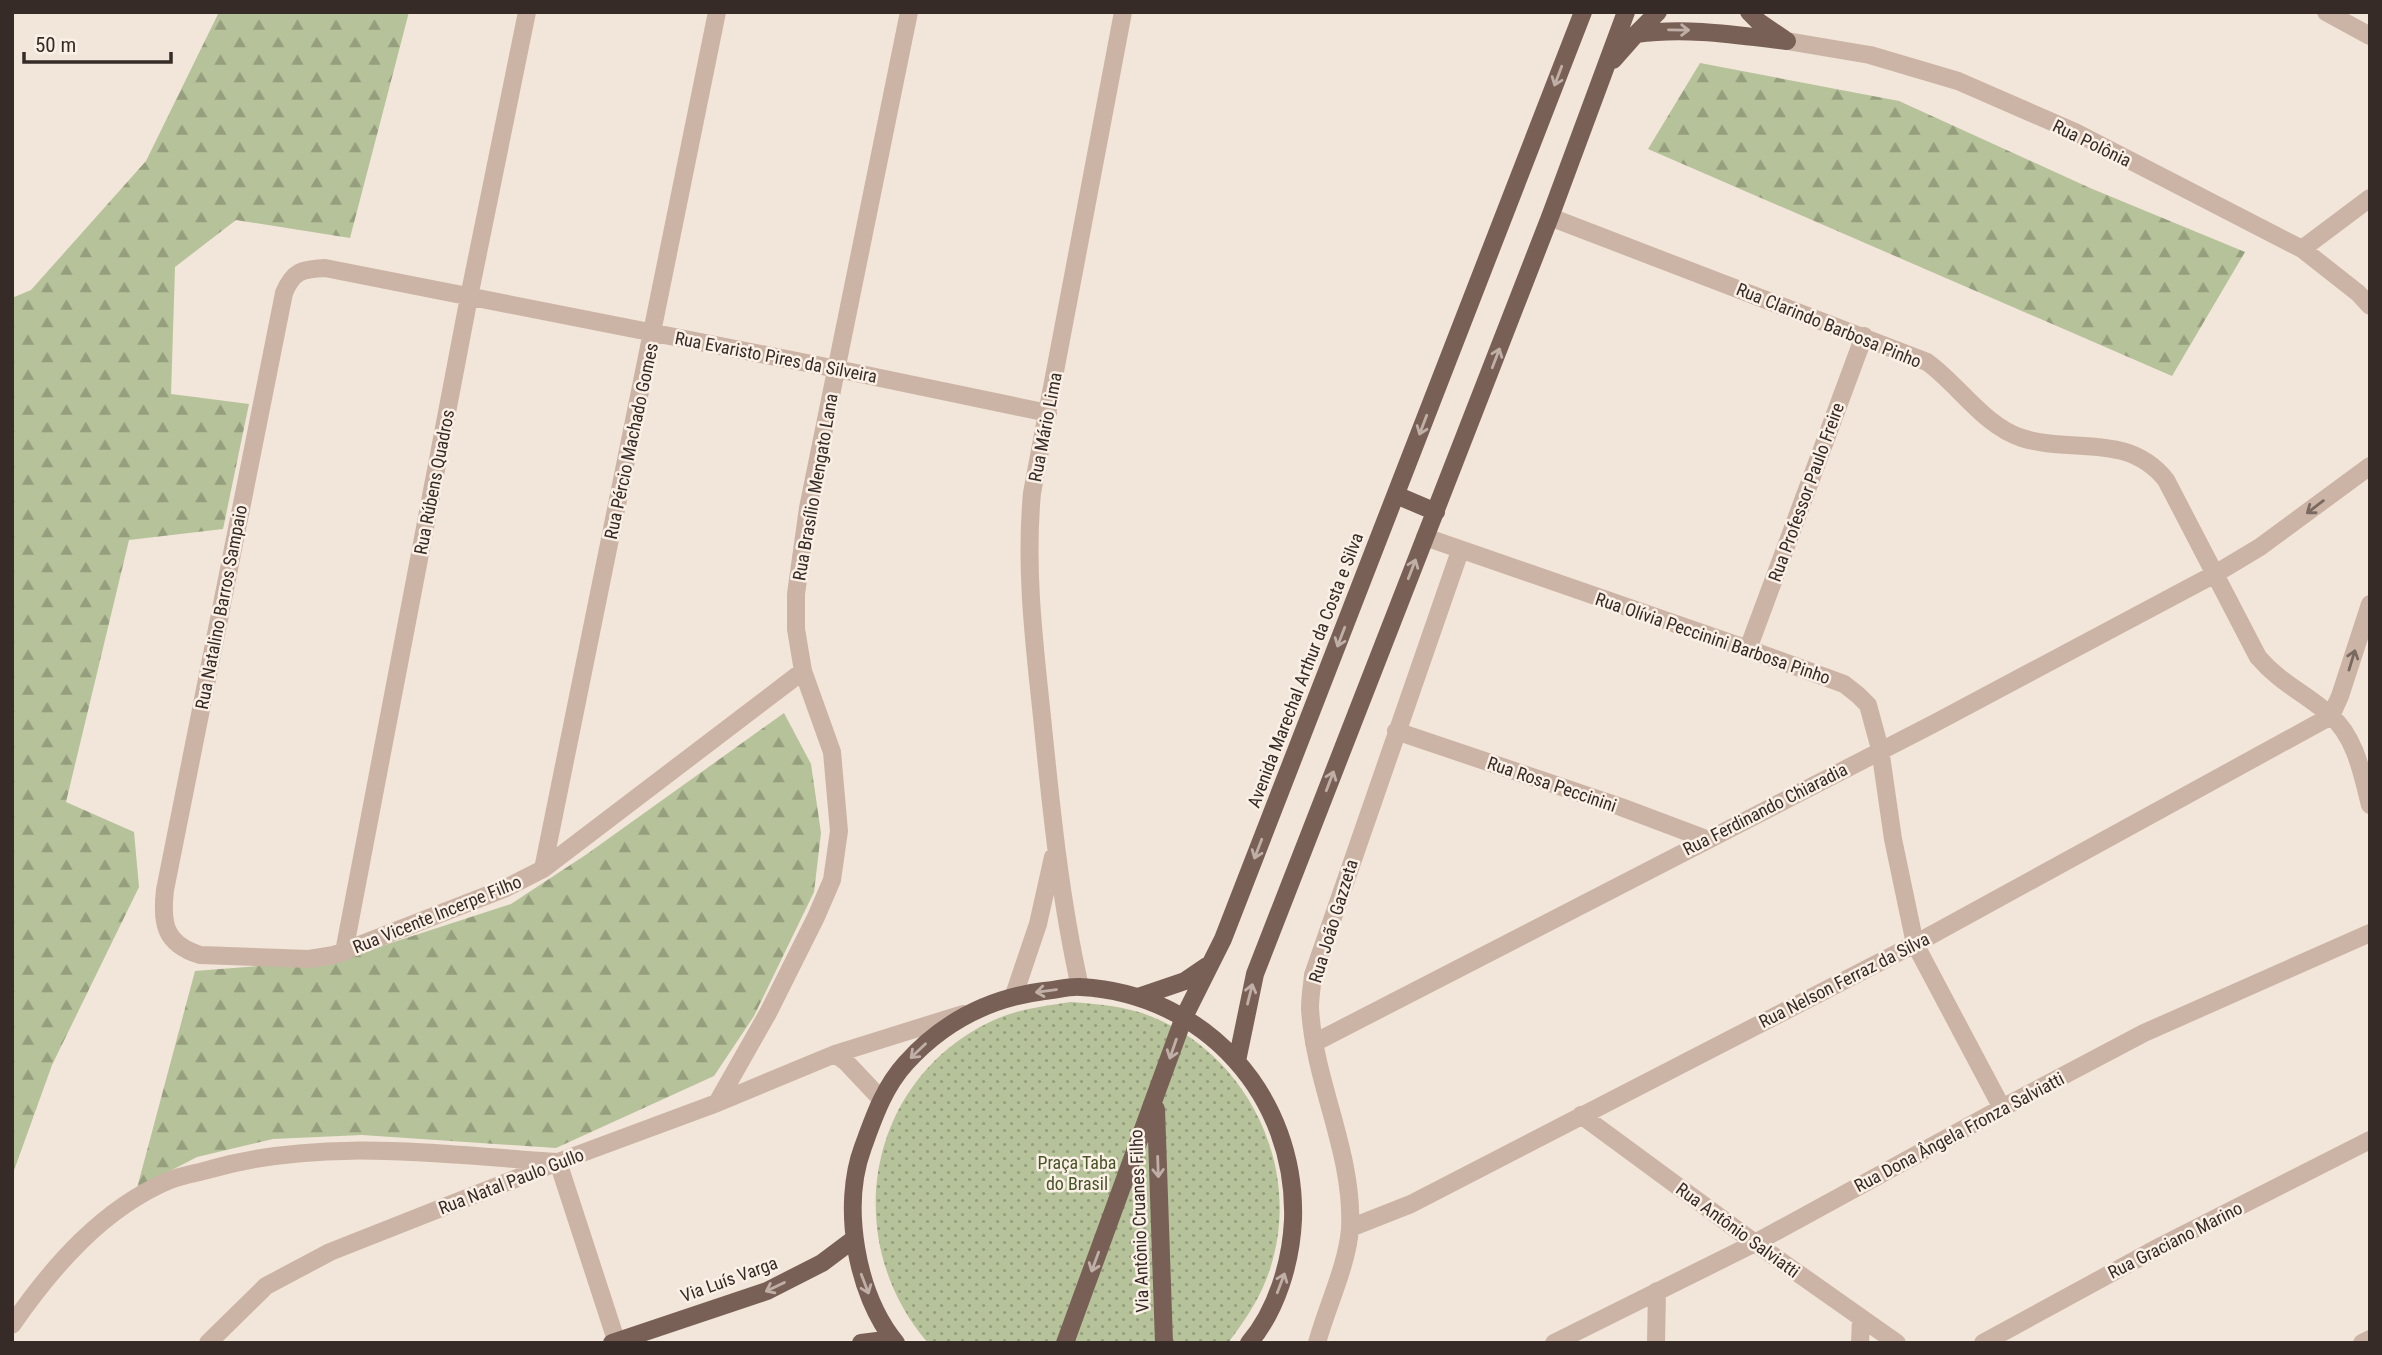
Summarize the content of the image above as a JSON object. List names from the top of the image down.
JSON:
{
  "streets": {
    "main road": ["Avenida Marechal Arthur da Costa e Silva", "Via Antônio Cruanes Filho", "Via Luís Varga"],
    "street": [
      "Rua Polônia",
      "Rua Clarindo Barbosa Pinho",
      "Rua Evaristo Pires da Silveira",
      "Rua Mário Lima",
      "Rua Pércio Machado Gomes",
      "Rua Rúbens Quadros",
      "Rua Brasílio Mengato Lana",
      "Rua Professor Paulo Freire",
      "Rua Natalino Barros Sampaio",
      "Rua Olívia Peccinini Barbosa Pinho",
      "Rua Rosa Peccinini",
      "Rua Ferdinando Chiaradia",
      "Rua Vicente Incerpe Filho",
      "Rua João Gazzeta",
      "Rua Nelson Ferraz da Silva",
      "Rua Dona Ângela Fronza Salviatti",
      "Rua Natal Paulo Gullo",
      "Rua Antônio Salviatti",
      "Rua Graciano Marino"
    ]
  },
  "crossings": [
    ["Rua Clarindo Barbosa Pinho", "Rua Professor Paulo Freire"],
    ["Rua Clarindo Barbosa Pinho", "Rua Ferdinando Chiaradia"],
    ["Rua Clarindo Barbosa Pinho", "Rua Nelson Ferraz da Silva"],
    ["Rua Evaristo Pires da Silveira", "Rua Mário Lima"],
    ["Rua Evaristo Pires da Silveira", "Rua Pércio Machado Gomes"],
    ["Rua Evaristo Pires da Silveira", "Rua Rúbens Quadros"],
    ["Rua Evaristo Pires da Silveira", "Rua Brasílio Mengato Lana"],
    ["Rua Evaristo Pires da Silveira", "Rua Natalino Barros Sampaio"],
    ["Rua Pércio Machado Gomes", "Rua Vicente Incerpe Filho"],
    ["Rua Rúbens Quadros", "Rua Vicente Incerpe Filho"],
    ["Rua Brasílio Mengato Lana", "Rua Vicente Incerpe Filho"],
    ["Rua Brasílio Mengato Lana", "Rua Natal Paulo Gullo"],
    ["Rua Professor Paulo Freire", "Rua Olívia Peccinini Barbosa Pinho"],
    ["Rua Natalino Barros Sampaio", "Rua Vicente Incerpe Filho"],
    ["Rua Olívia Peccinini Barbosa Pinho", "Rua Ferdinando Chiaradia"],
    ["Rua Olívia Peccinini Barbosa Pinho", "Rua João Gazzeta"],
    ["Rua Olívia Peccinini Barbosa Pinho", "Rua Nelson Ferraz da Silva"],
    ["Rua Olívia Peccinini Barbosa Pinho", "Rua Dona Ângela Fronza Salviatti"],
    ["Avenida Marechal Arthur da Costa e Silva", "Via Antônio Cruanes Filho"],
    ["Rua Rosa Peccinini", "Rua Ferdinando Chiaradia"],
    ["Rua Rosa Peccinini", "Rua João Gazzeta"],
    ["Rua Ferdinando Chiaradia", "Rua João Gazzeta"],
    ["Rua João Gazzeta", "Rua Nelson Ferraz da Silva"],
    ["Rua Nelson Ferraz da Silva", "Rua Antônio Salviatti"],
    ["Rua Dona Ângela Fronza Salviatti", "Rua Antônio Salviatti"]
  ],
  "one_way": ["Via Luís Varga"],
  "parks": ["Praça Taba do Brasil"],
  "scale_bar": "50 m"
}
